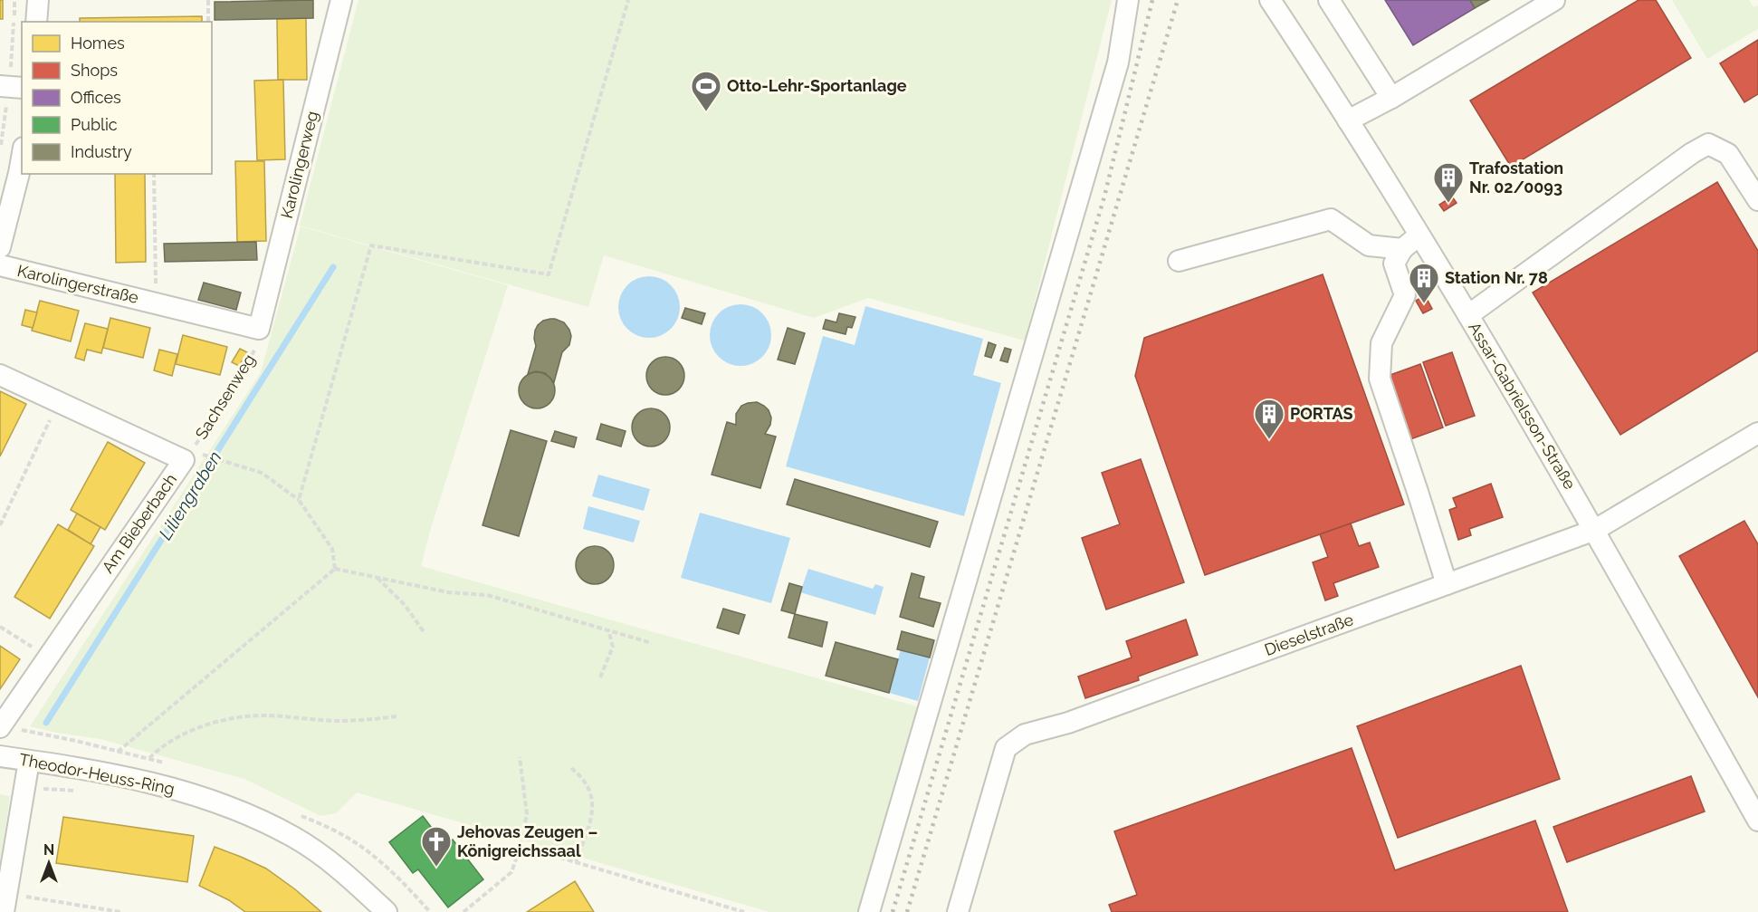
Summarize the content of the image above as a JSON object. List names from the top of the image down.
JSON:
{
  "streets": {
    "street": [
      "Karolingerweg",
      "Karolingerstraße",
      "Assar-Gabrielsson-Straße",
      "Am Bieberbach",
      "Dieselstraße",
      "Theodor-Heuss-Ring"
    ],
    "path": ["Sachsenweg"]
  },
  "crossings": [
    ["Karolingerweg", "Karolingerstraße"],
    ["Karolingerweg", "Sachsenweg"],
    ["Karolingerstraße", "Sachsenweg"],
    ["Sachsenweg", "Am Bieberbach"],
    ["Assar-Gabrielsson-Straße", "Dieselstraße"]
  ],
  "water": ["Liliengraben"],
  "places": {
    "sports": ["Otto-Lehr-Sportanlage"],
    "building": ["Trafostation Nr. 02/0093", "Station Nr. 78", "PORTAS"],
    "church": ["Jehovas Zeugen – Königreichssaal"]
  },
  "legend": [
    "Homes",
    "Shops",
    "Offices",
    "Public",
    "Industry"
  ],
  "north": "top"
}
